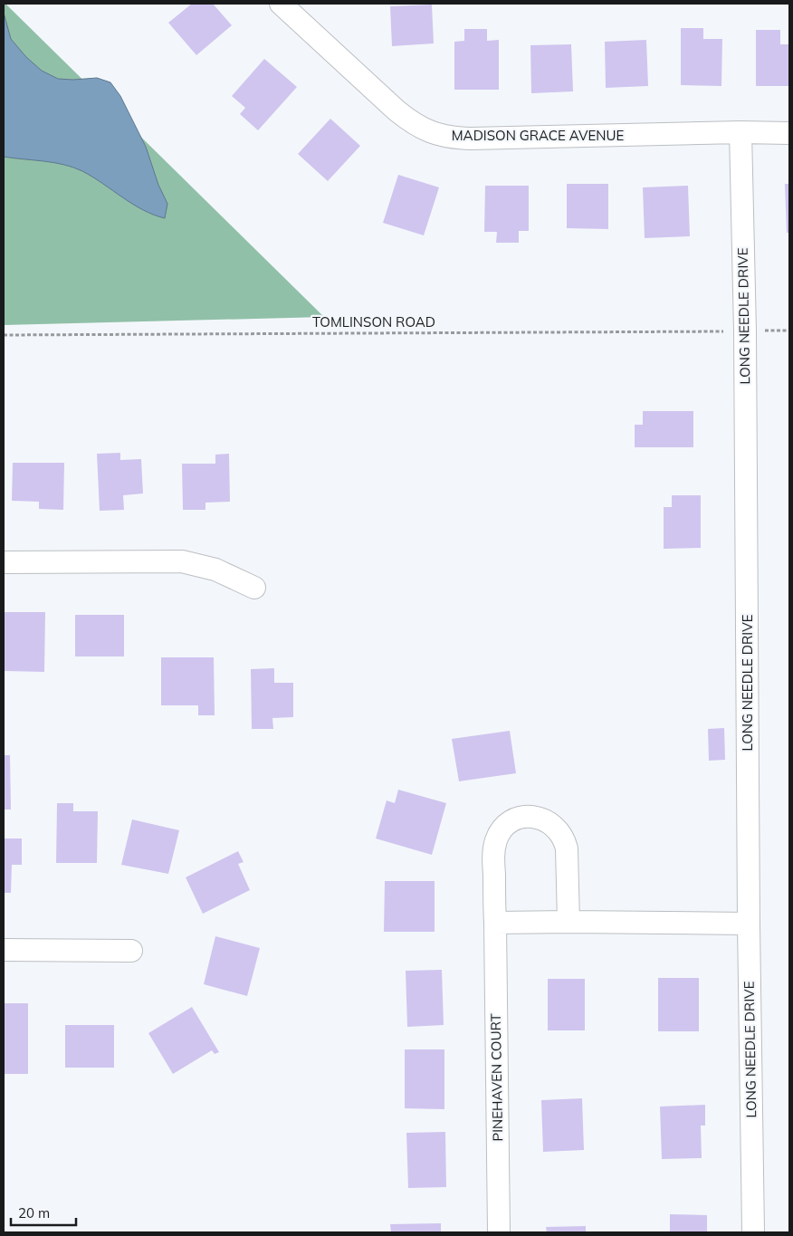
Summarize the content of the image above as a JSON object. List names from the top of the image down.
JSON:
{
  "streets": {
    "street": ["MADISON GRACE AVENUE", "LONG NEEDLE DRIVE", "PINEHAVEN COURT"],
    "path": ["TOMLINSON ROAD"]
  },
  "crossings": [
    ["MADISON GRACE AVENUE", "LONG NEEDLE DRIVE"],
    ["LONG NEEDLE DRIVE", "TOMLINSON ROAD"]
  ],
  "scale_bar": "20 m"
}
